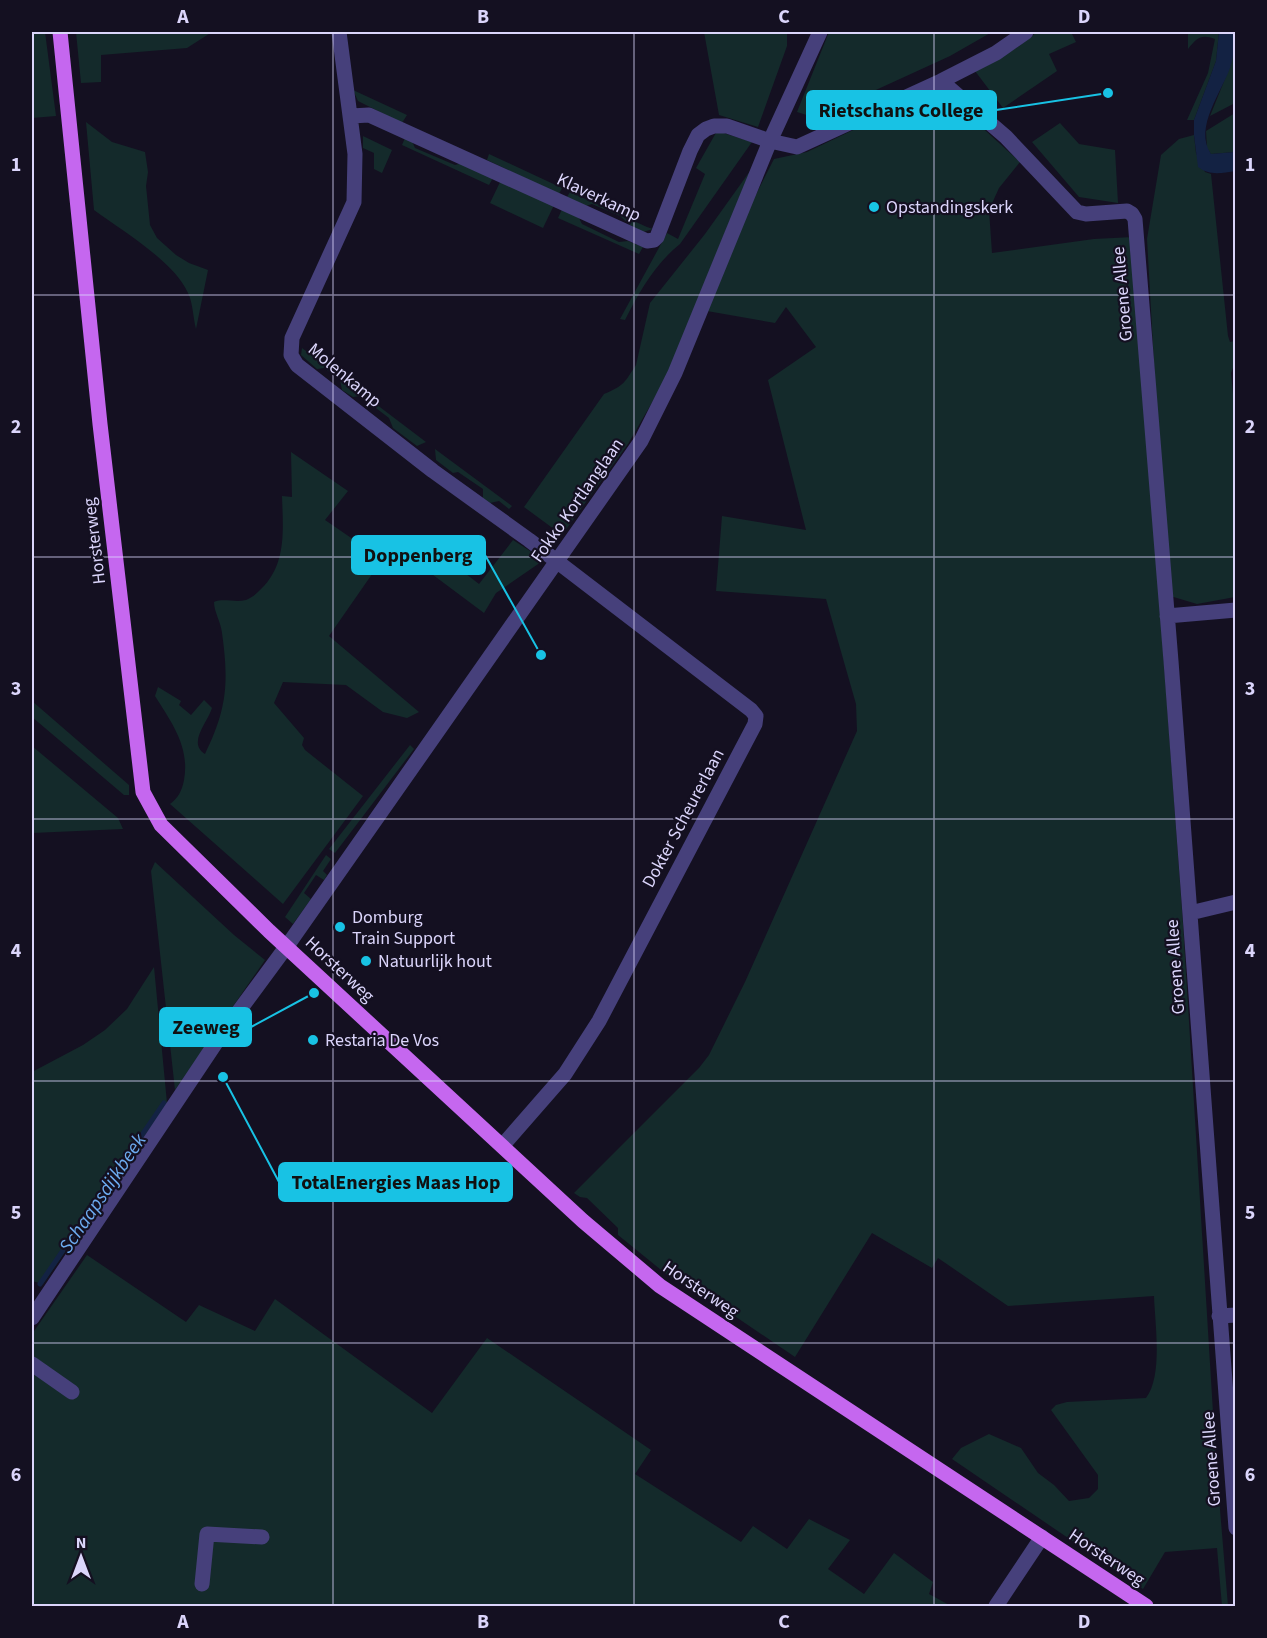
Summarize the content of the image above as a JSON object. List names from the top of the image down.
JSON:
{
  "streets": {
    "main road": ["Horsterweg"],
    "street": [
      "Klaverkamp",
      "Groene Allee",
      "Molenkamp",
      "Fokko Kortlanglaan",
      "Dokter Scheurerlaan"
    ]
  },
  "crossings": [
    ["Klaverkamp", "Groene Allee"],
    ["Klaverkamp", "Molenkamp"],
    ["Klaverkamp", "Fokko Kortlanglaan"],
    ["Molenkamp", "Fokko Kortlanglaan"],
    ["Molenkamp", "Dokter Scheurerlaan"],
    ["Fokko Kortlanglaan", "Horsterweg"],
    ["Fokko Kortlanglaan", "Dokter Scheurerlaan"],
    ["Horsterweg", "Dokter Scheurerlaan"]
  ],
  "water": ["Schaapsdijkbeek"],
  "places": [
    "Rietschans College",
    "Opstandingskerk",
    "Doppenberg",
    "Domburg Train Support",
    "Natuurlijk hout",
    "Zeeweg",
    "Restaria De Vos",
    "TotalEnergies Maas Hop"
  ],
  "north": "top",
  "grid": {
    "columns": [
      "A",
      "B",
      "C",
      "D"
    ],
    "rows": [
      "1",
      "2",
      "3",
      "4",
      "5",
      "6"
    ]
  }
}
